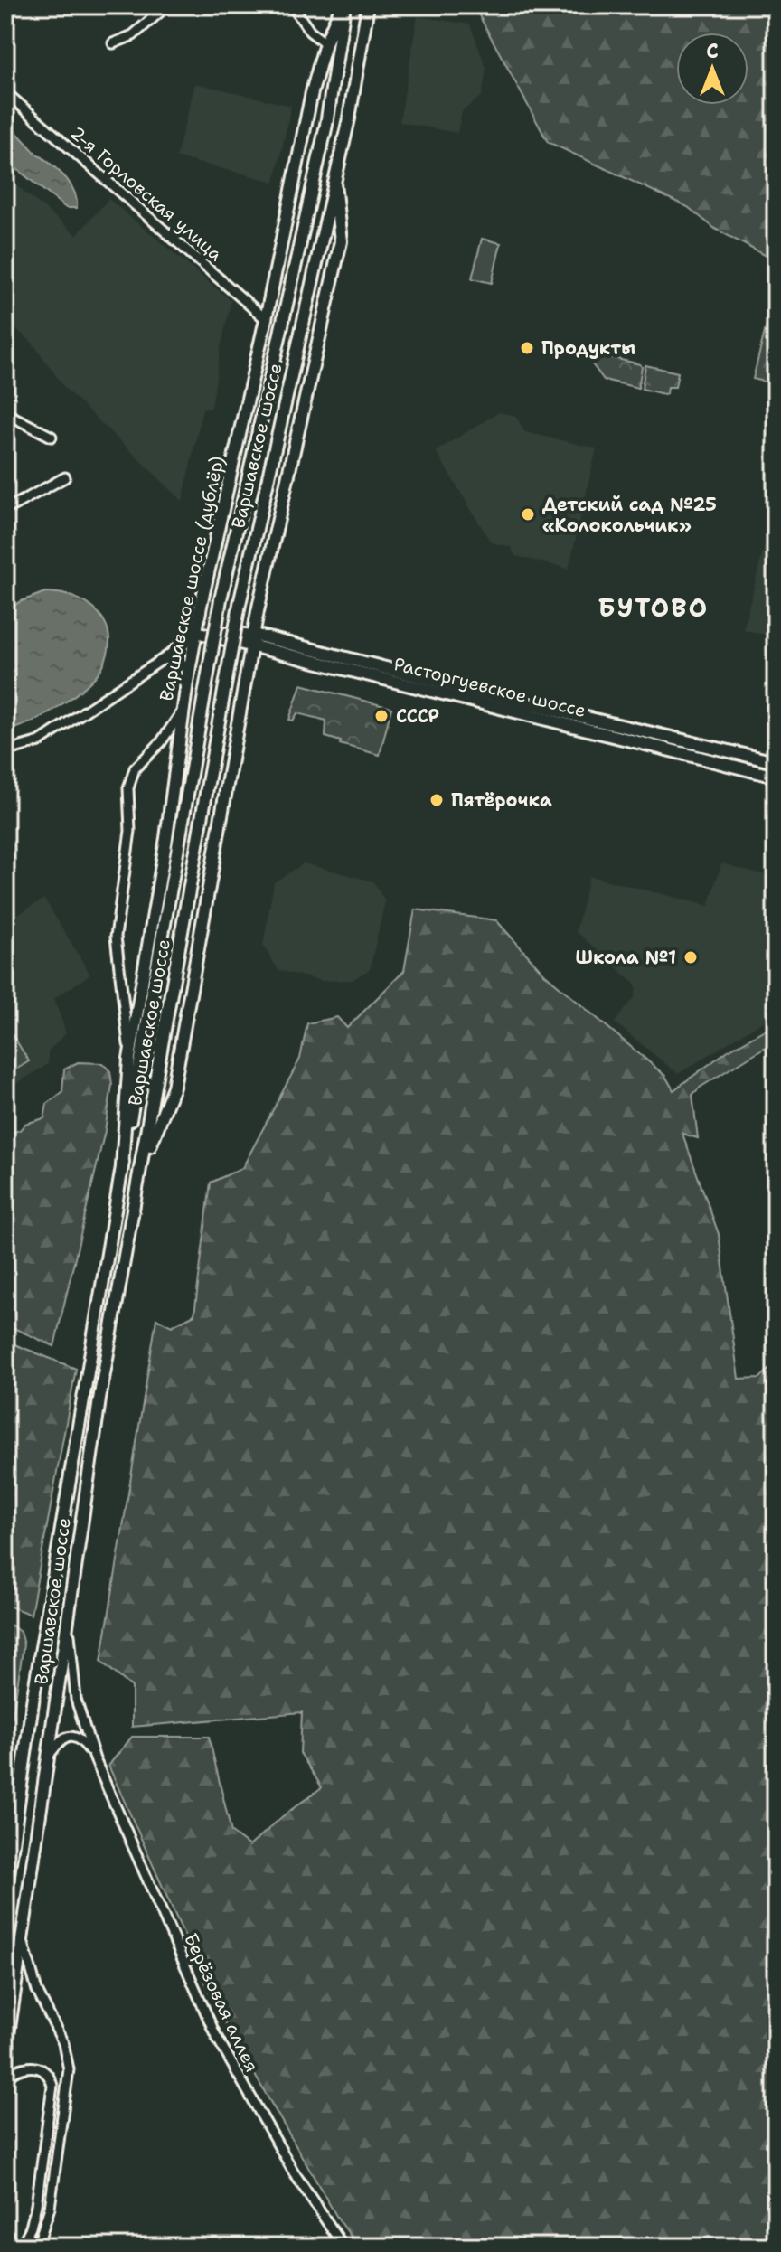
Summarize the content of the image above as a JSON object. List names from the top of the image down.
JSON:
{
  "streets": {
    "main road": ["Варшавское шоссе", "Варшавское шоссе (дублёр)", "Расторгуевское шоссе"],
    "street": ["2-я Горловская улица", "Берёзовая аллея"]
  },
  "crossings": [
    ["2-я Горловская улица", "Варшавское шоссе (дублёр)"],
    ["Варшавское шоссе", "Варшавское шоссе (дублёр)"],
    ["Варшавское шоссе", "Берёзовая аллея"]
  ],
  "districts": ["БУТОВО"],
  "places": [
    "Продукты",
    "Детский сад №25 «Колокольчик»",
    "СССР",
    "Пятёрочка",
    "Школа №1"
  ],
  "north": "top"
}
